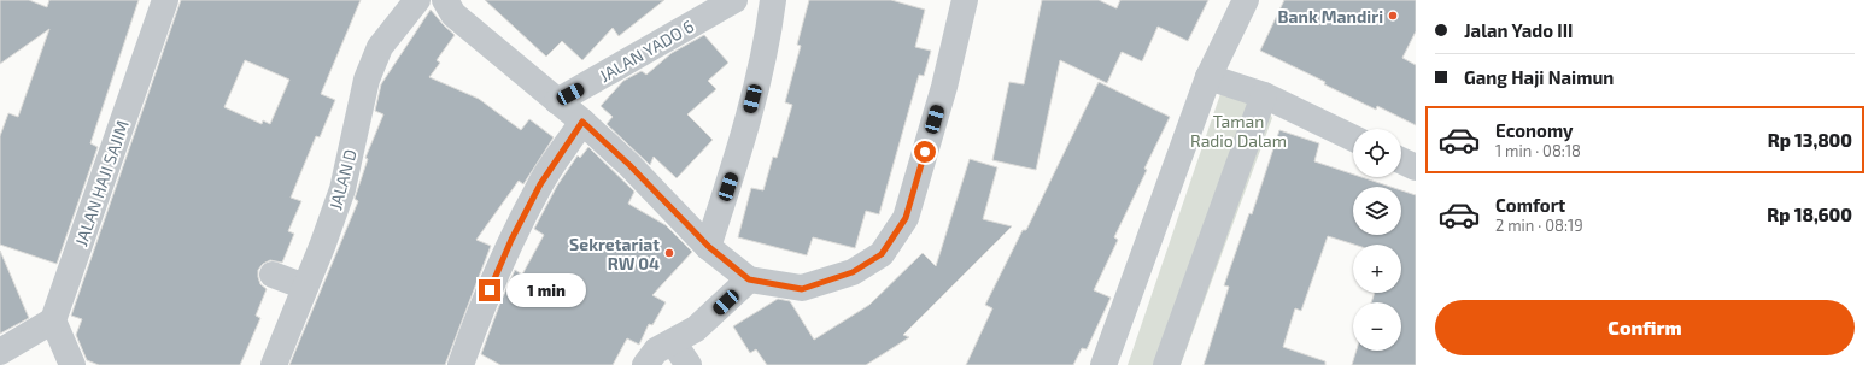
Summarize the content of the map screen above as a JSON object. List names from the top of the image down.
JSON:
{
  "streets": {
    "street": ["JALAN YADO 6", "JALAN D", "JALAN HAJI SAJIM"]
  },
  "parks": ["Taman Radio Dalam"],
  "places": ["Bank Mandiri", "Sekretariat RW 04"],
  "page": {
    "banner": ["Jalan Yado III", "Gang Haji Naimun"],
    "list": [
      {
        "name": "Economy",
        "note": "1 min · 08:18",
        "value": "Rp 13,800"
      },
      {
        "name": "Comfort",
        "note": "2 min · 08:19",
        "value": "Rp 18,600"
      }
    ],
    "map_buttons": ["+", "−"],
    "bubble": "1 min",
    "buttons": "Confirm"
  }
}
